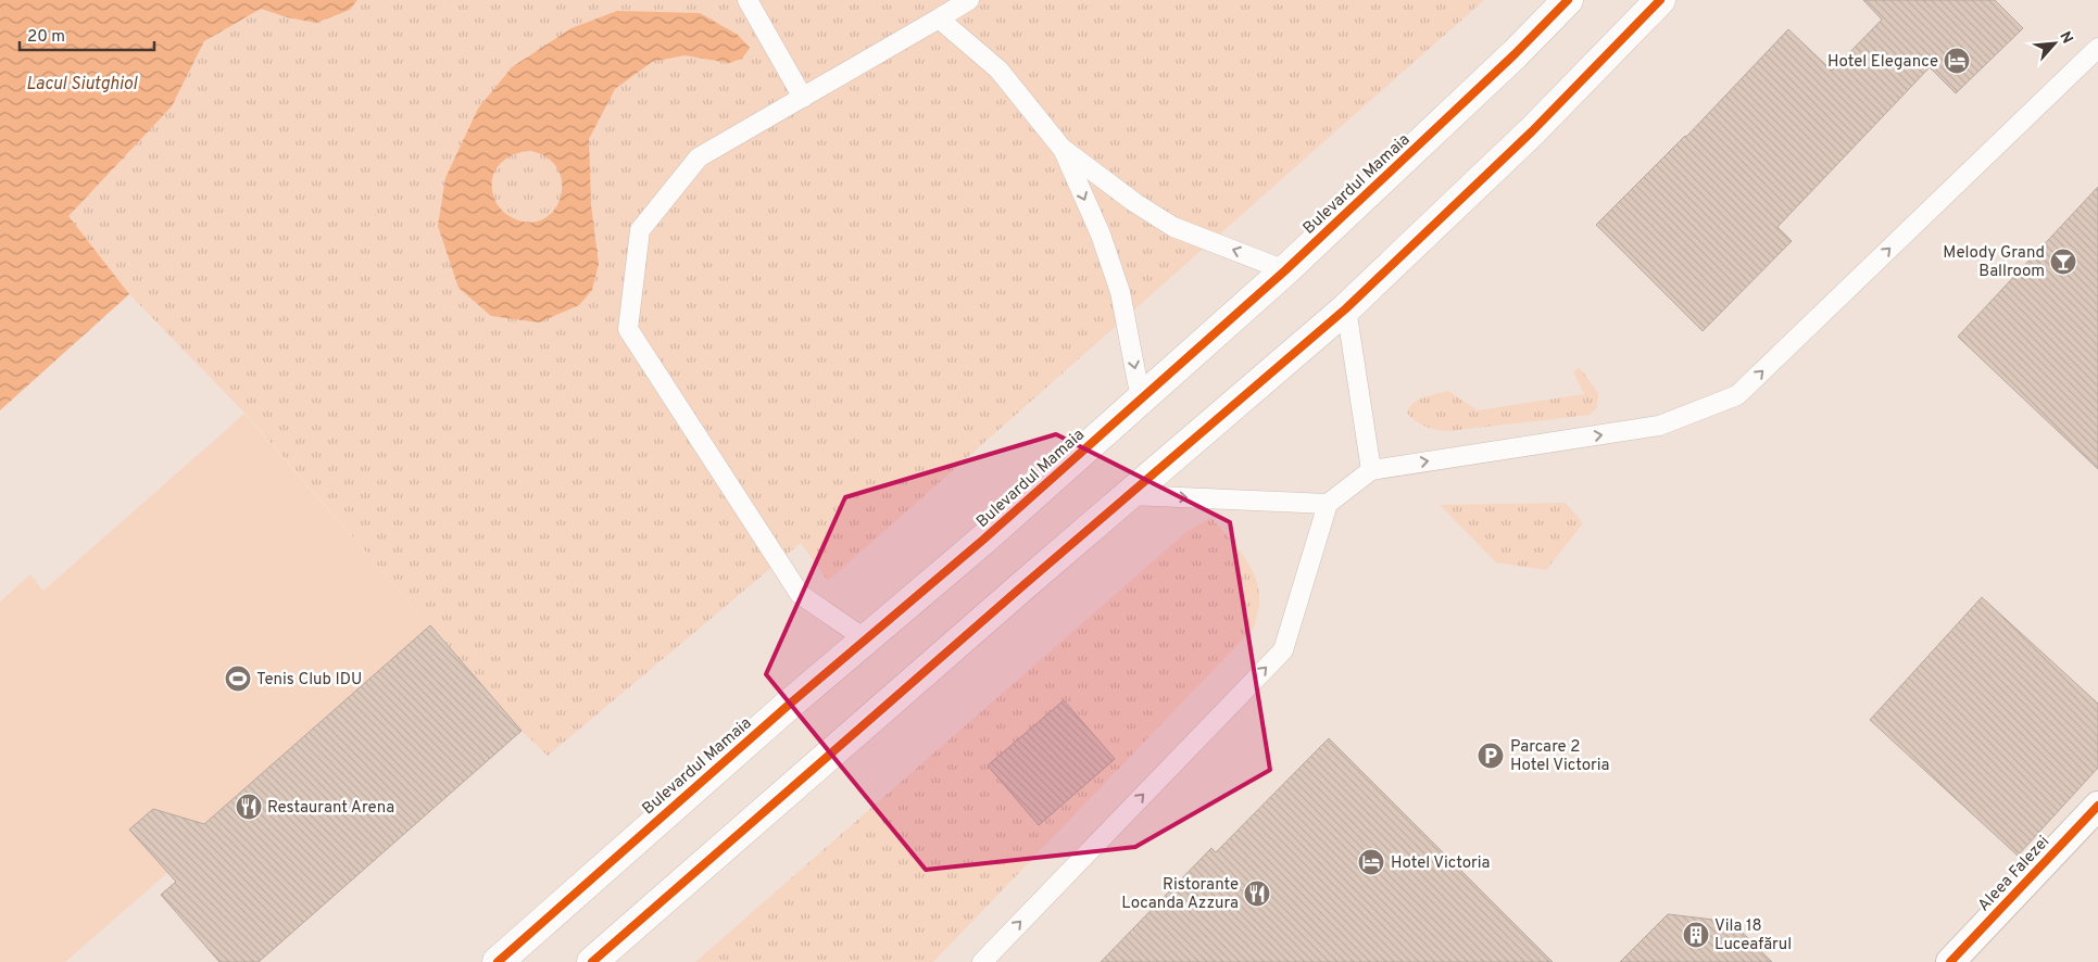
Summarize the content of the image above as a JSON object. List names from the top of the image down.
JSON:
{
  "streets": {
    "main road": ["Bulevardul Mamaia"],
    "street": ["Aleea Falezei"]
  },
  "water": ["Lacul Siutghiol"],
  "places": {
    "hotel": ["Hotel Elegance", "Hotel Victoria"],
    "bar": ["Melody Grand Ballroom"],
    "sports": ["Tenis Club IDU"],
    "parking": ["Parcare 2 Hotel Victoria"],
    "restaurant": ["Restaurant Arena", "Ristorante Locanda Azzura"],
    "building": ["Vila 18 Luceafărul"]
  },
  "scale_bar": "20 m",
  "north": "top right"
}
